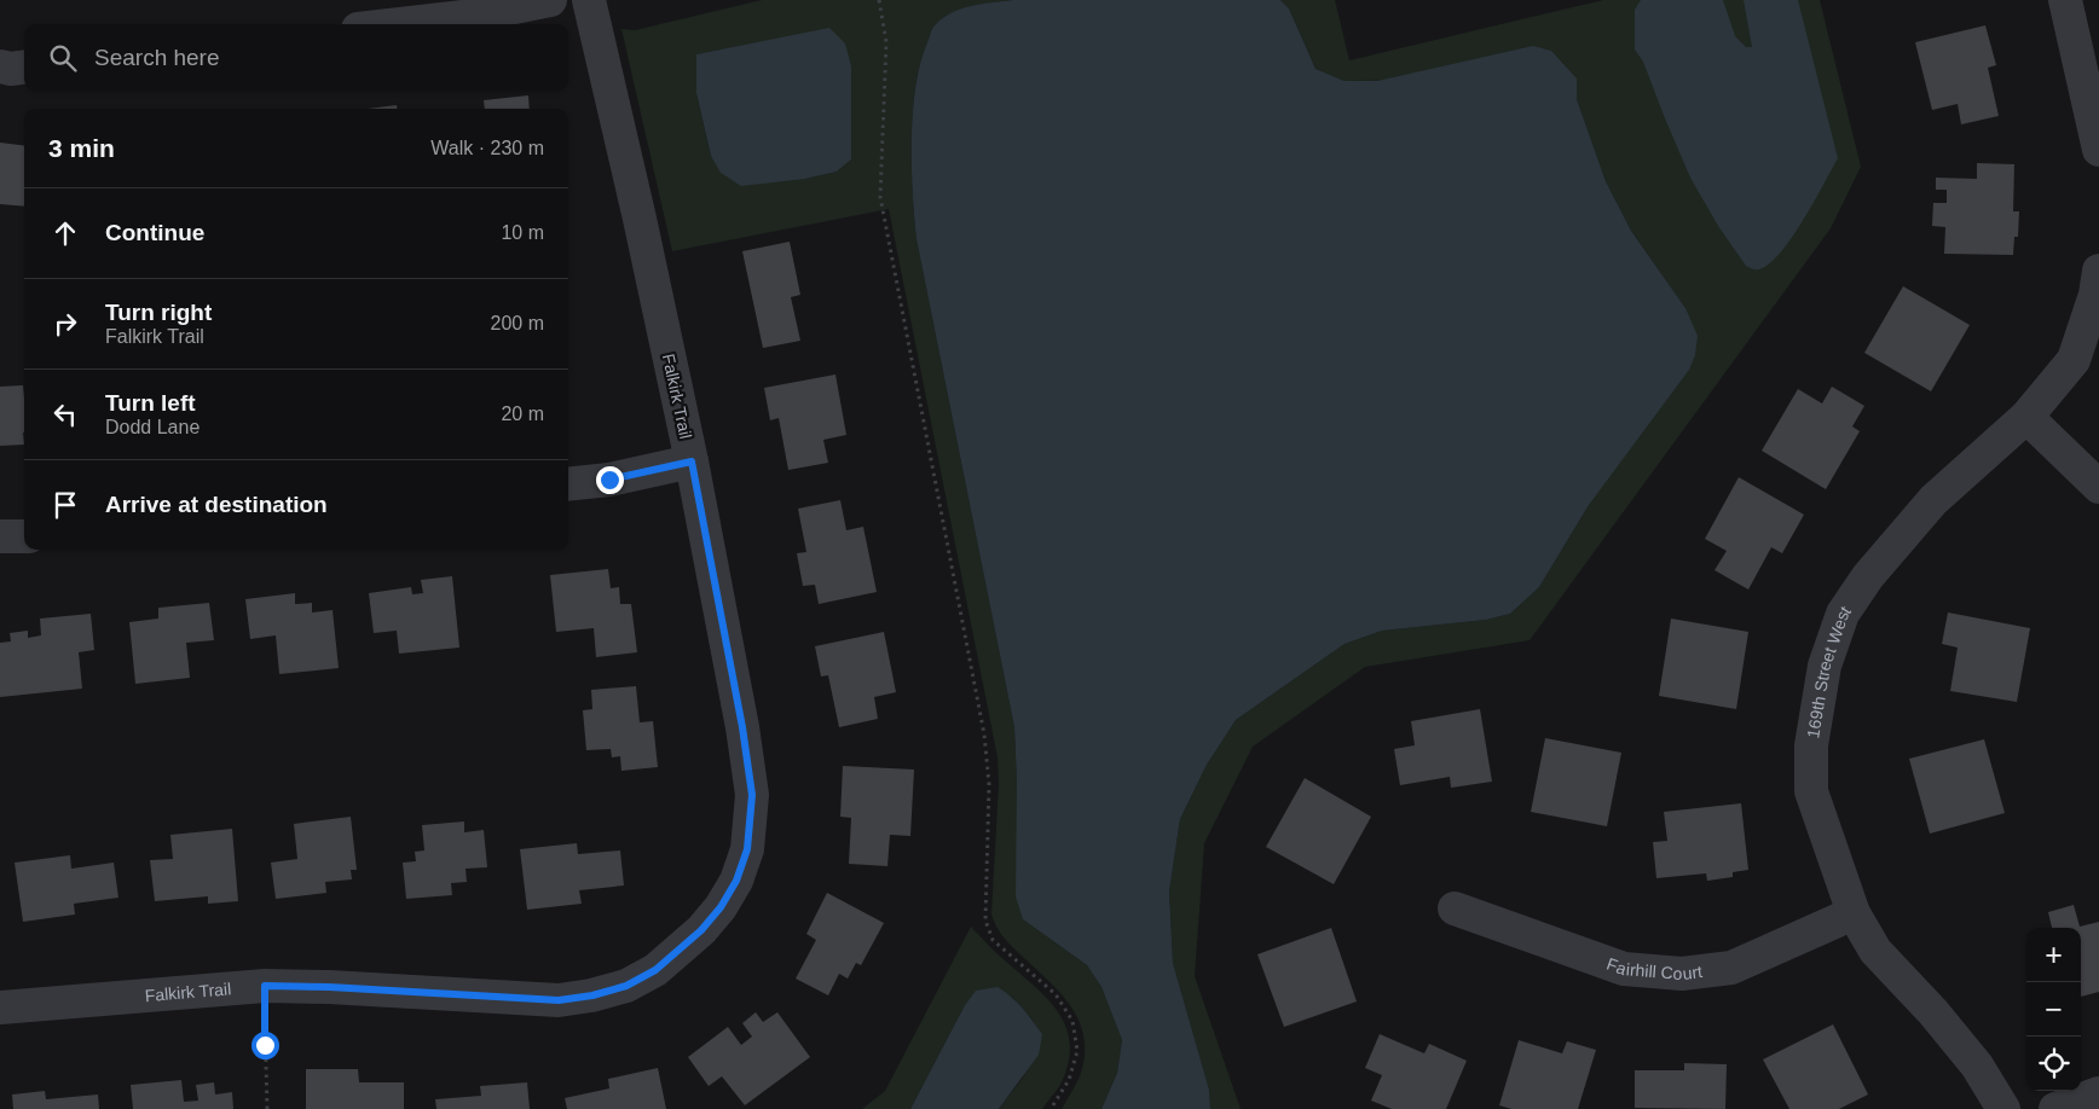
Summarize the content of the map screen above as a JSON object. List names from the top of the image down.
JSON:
{
  "streets": {
    "street": ["Falkirk Trail", "169th Street West", "Fairhill Court"]
  },
  "crossings": [
    ["169th Street West", "Fairhill Court"]
  ],
  "page": {
    "search": "Search here",
    "heading": ["3 min", "Walk · 230 m"],
    "list": [
      ["Continue", "10 m"],
      ["Turn right", "Falkirk Trail", "200 m"],
      ["Turn left", "Dodd Lane", "20 m"],
      "Arrive at destination"
    ],
    "map_buttons": ["+", "−"]
  }
}
